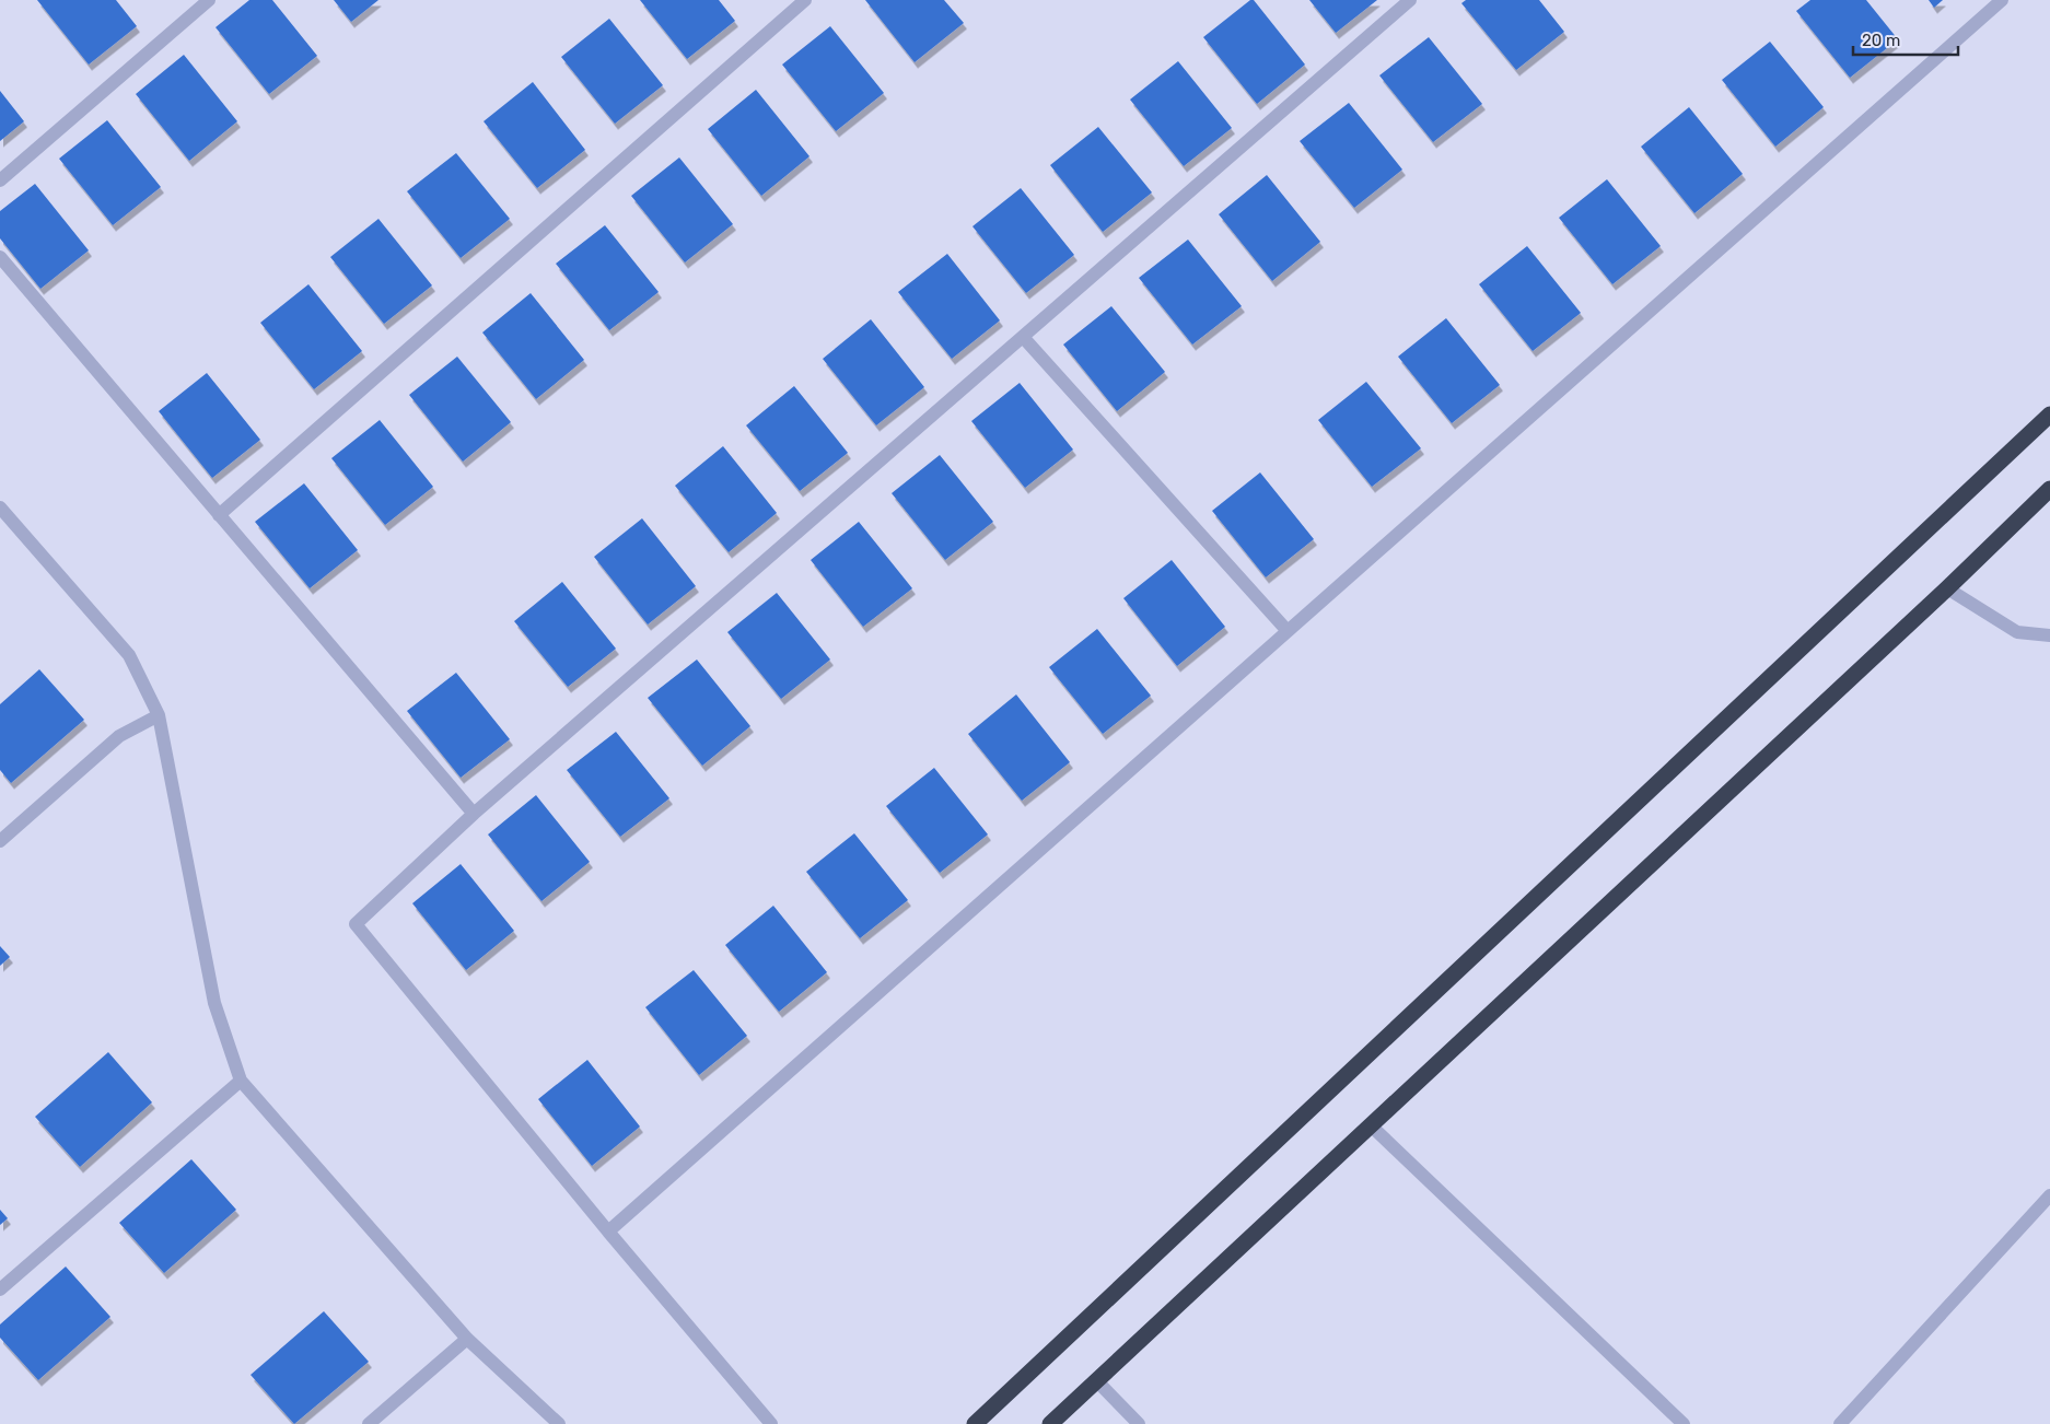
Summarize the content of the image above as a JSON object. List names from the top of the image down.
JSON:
{
  "scale_bar": "20 m"
}
